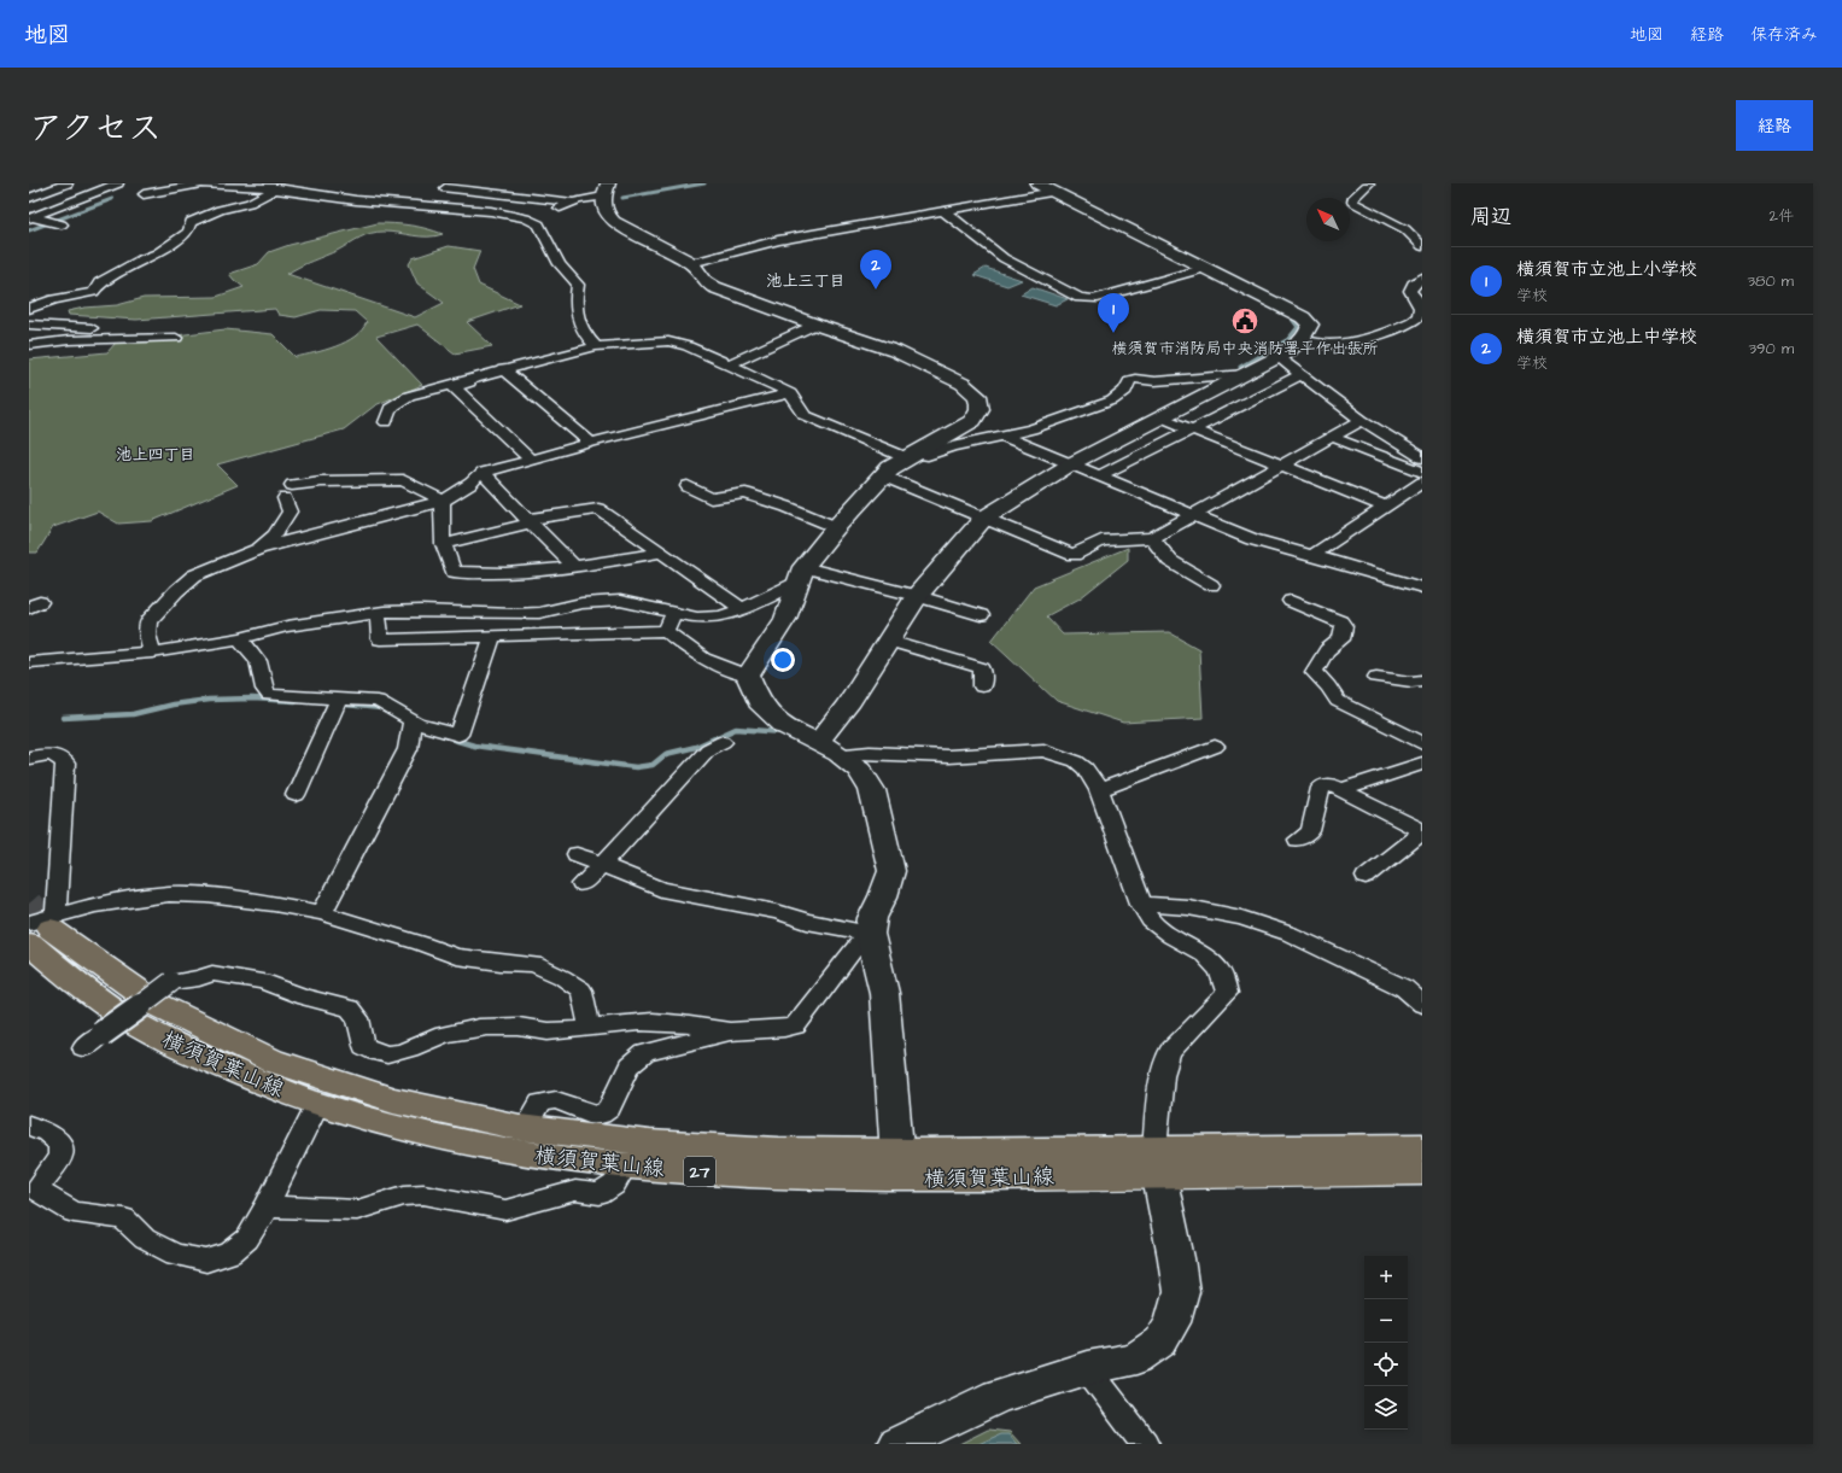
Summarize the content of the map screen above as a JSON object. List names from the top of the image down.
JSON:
{
  "streets": {
    "main road": ["横須賀葉山線", "27"]
  },
  "districts": ["池上三丁目", "池上四丁目"],
  "places": {
    "public building": ["横須賀市消防局中央消防署平作出張所"]
  },
  "north": "top left",
  "page": {
    "header": "地図",
    "nav": ["地図", "経路", "保存済み"],
    "title": "アクセス",
    "buttons": "経路",
    "heading": ["周辺", "2件"],
    "list": [
      {
        "mark": "1",
        "name": "横須賀市立池上小学校",
        "note": "学校",
        "value": "380 m"
      },
      {
        "mark": "2",
        "name": "横須賀市立池上中学校",
        "note": "学校",
        "value": "390 m"
      }
    ],
    "pins": ["2", "1"],
    "map_buttons": ["+", "−"]
  }
}
